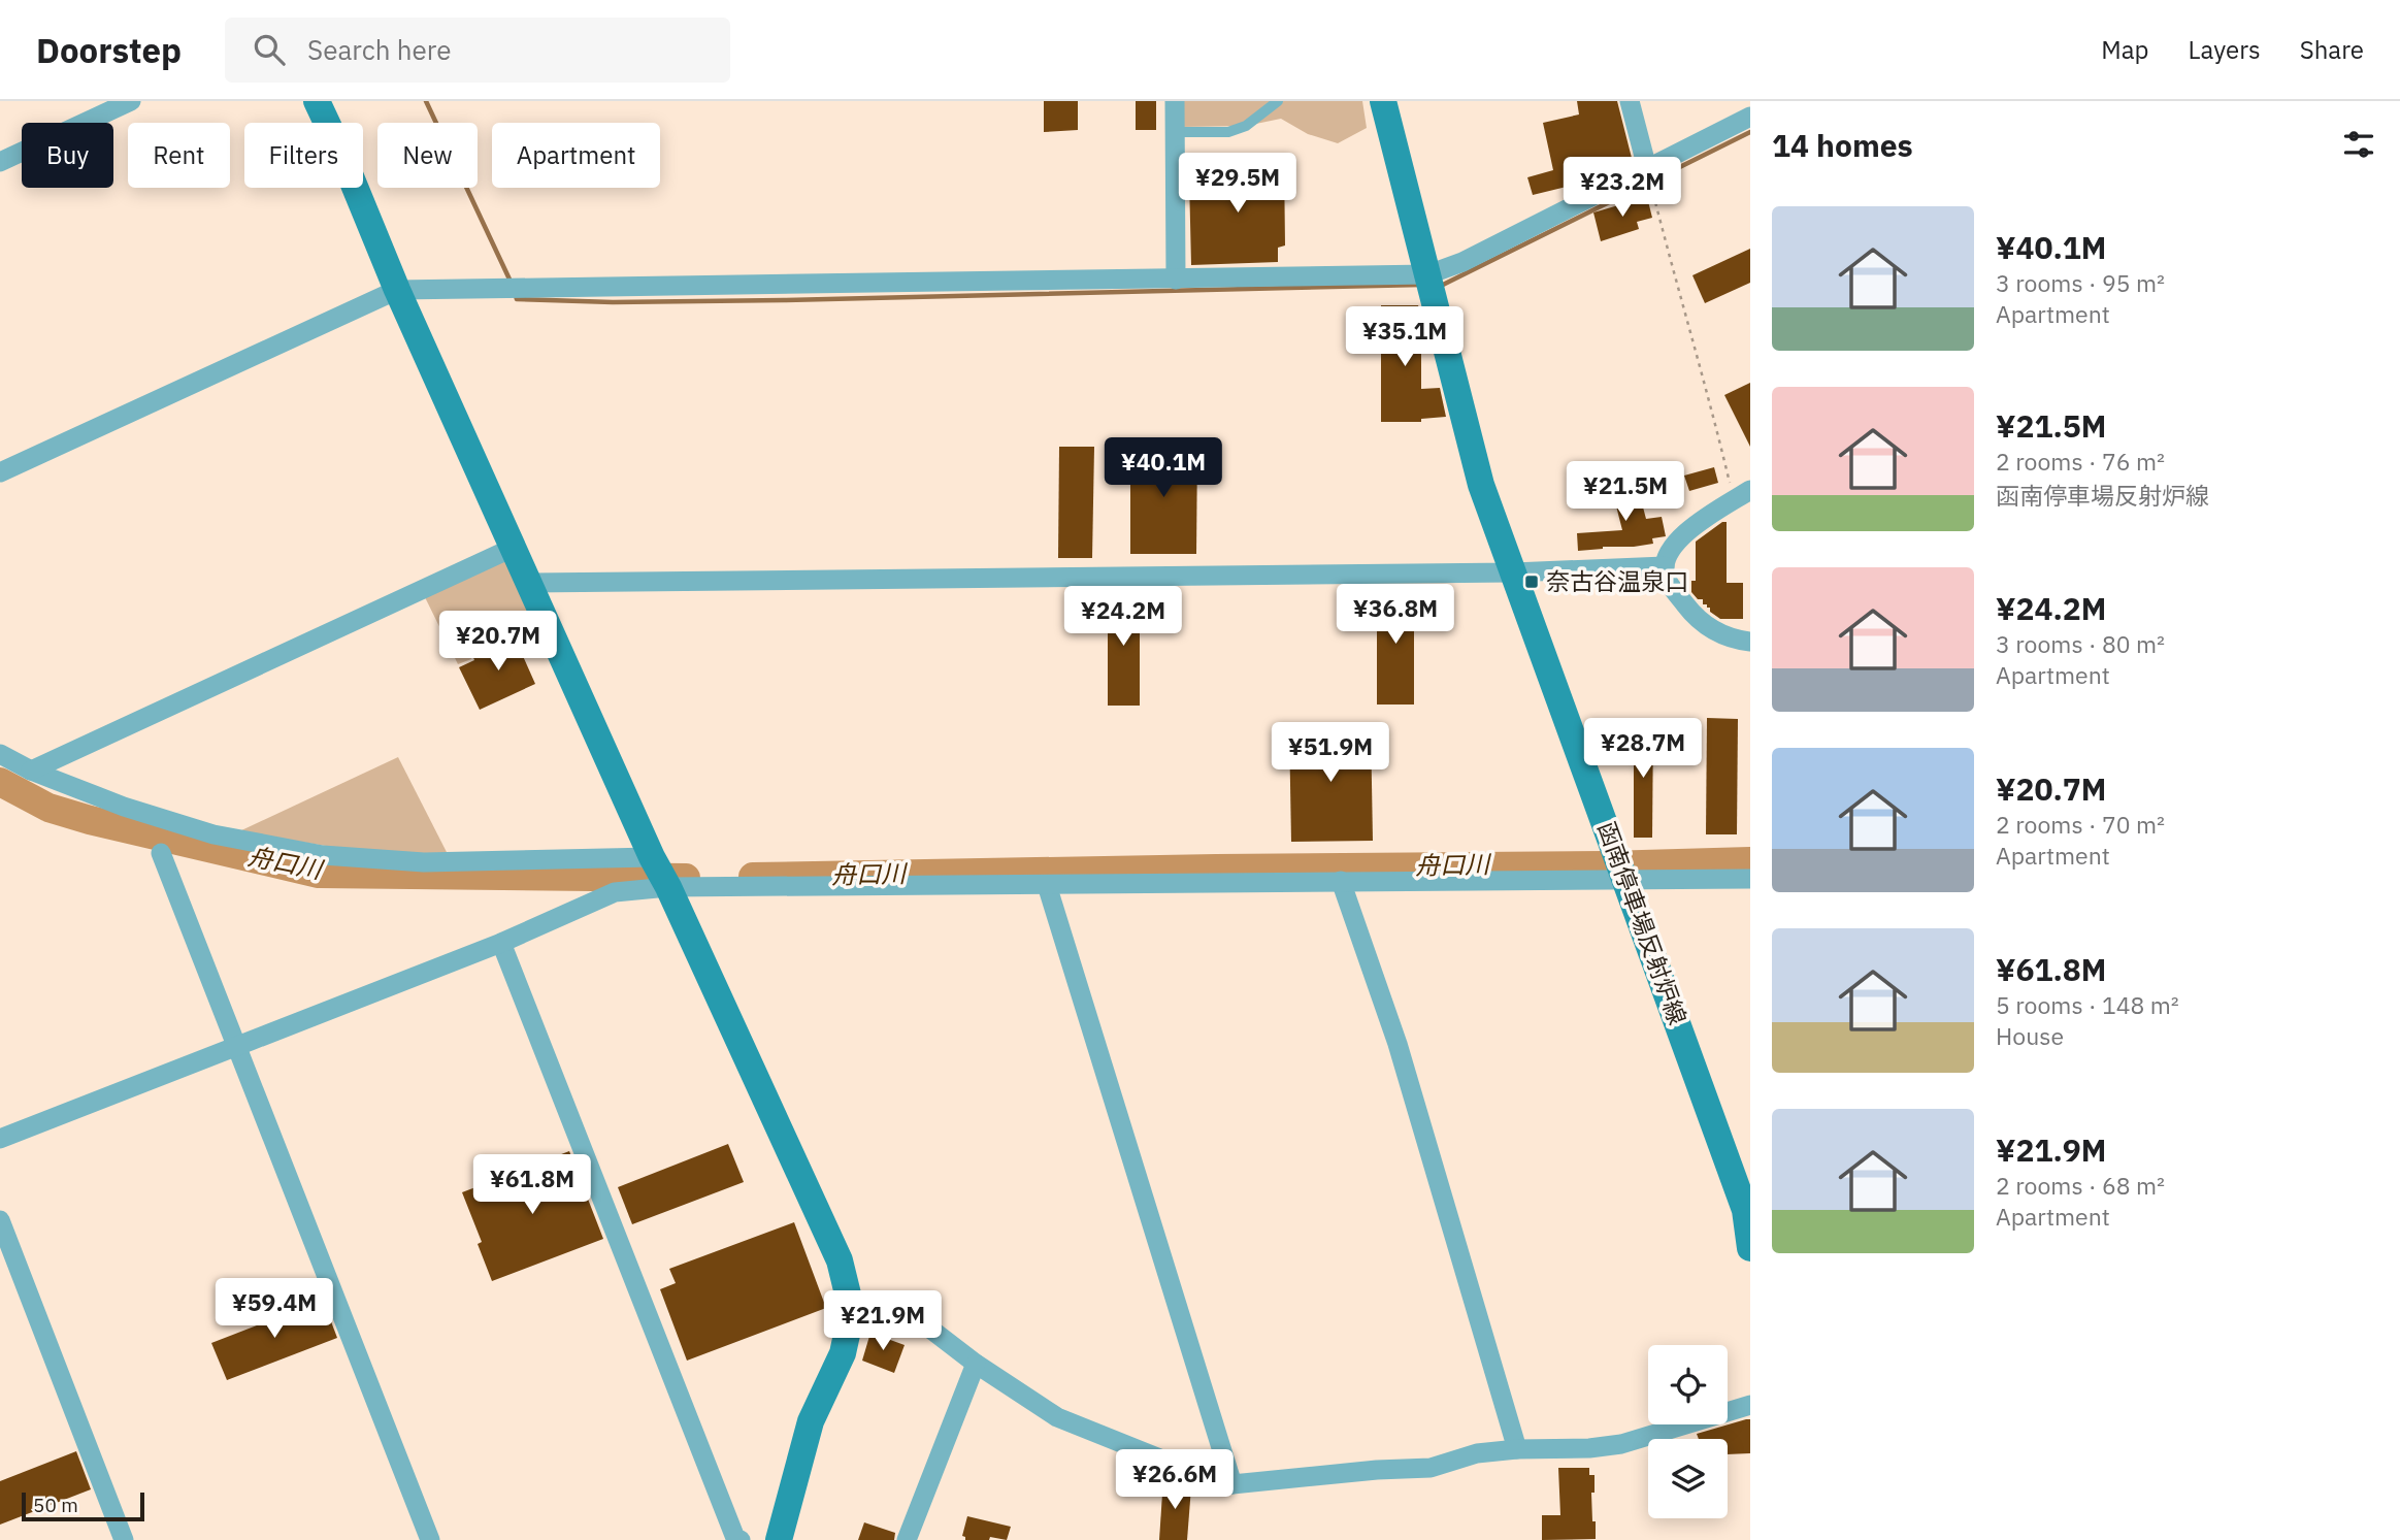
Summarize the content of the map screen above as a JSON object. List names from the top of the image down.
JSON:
{
  "streets": {
    "street": ["函南停車場反射炉線"]
  },
  "water": ["舟口川"],
  "places": {
    "transit": ["奈古谷温泉口"]
  },
  "scale_bar": "50 m",
  "page": {
    "header": "Doorstep",
    "search": "Search here",
    "nav": ["Map", "Layers", "Share"],
    "heading": "14 homes",
    "chip": [
      "Buy",
      "Rent",
      "Filters",
      "New",
      "Apartment"
    ],
    "price": [
      "¥29.5M",
      "¥23.2M",
      "¥35.1M",
      "¥40.1M",
      "¥21.5M",
      "¥36.8M",
      "¥24.2M",
      "¥20.7M",
      "¥28.7M",
      "¥51.9M",
      "¥61.8M",
      "¥59.4M",
      "¥21.9M",
      "¥26.6M"
    ],
    "list": [
      {
        "name": "¥40.1M",
        "note": "3 rooms · 95 m² · Apartment"
      },
      {
        "name": "¥21.5M",
        "note": "2 rooms · 76 m² · 函南停車場反射炉線"
      },
      {
        "name": "¥24.2M",
        "note": "3 rooms · 80 m² · Apartment"
      },
      {
        "name": "¥20.7M",
        "note": "2 rooms · 70 m² · Apartment"
      },
      {
        "name": "¥61.8M",
        "note": "5 rooms · 148 m² · House"
      },
      {
        "name": "¥21.9M",
        "note": "2 rooms · 68 m² · Apartment"
      }
    ],
    "scale": "50 m"
  }
}
